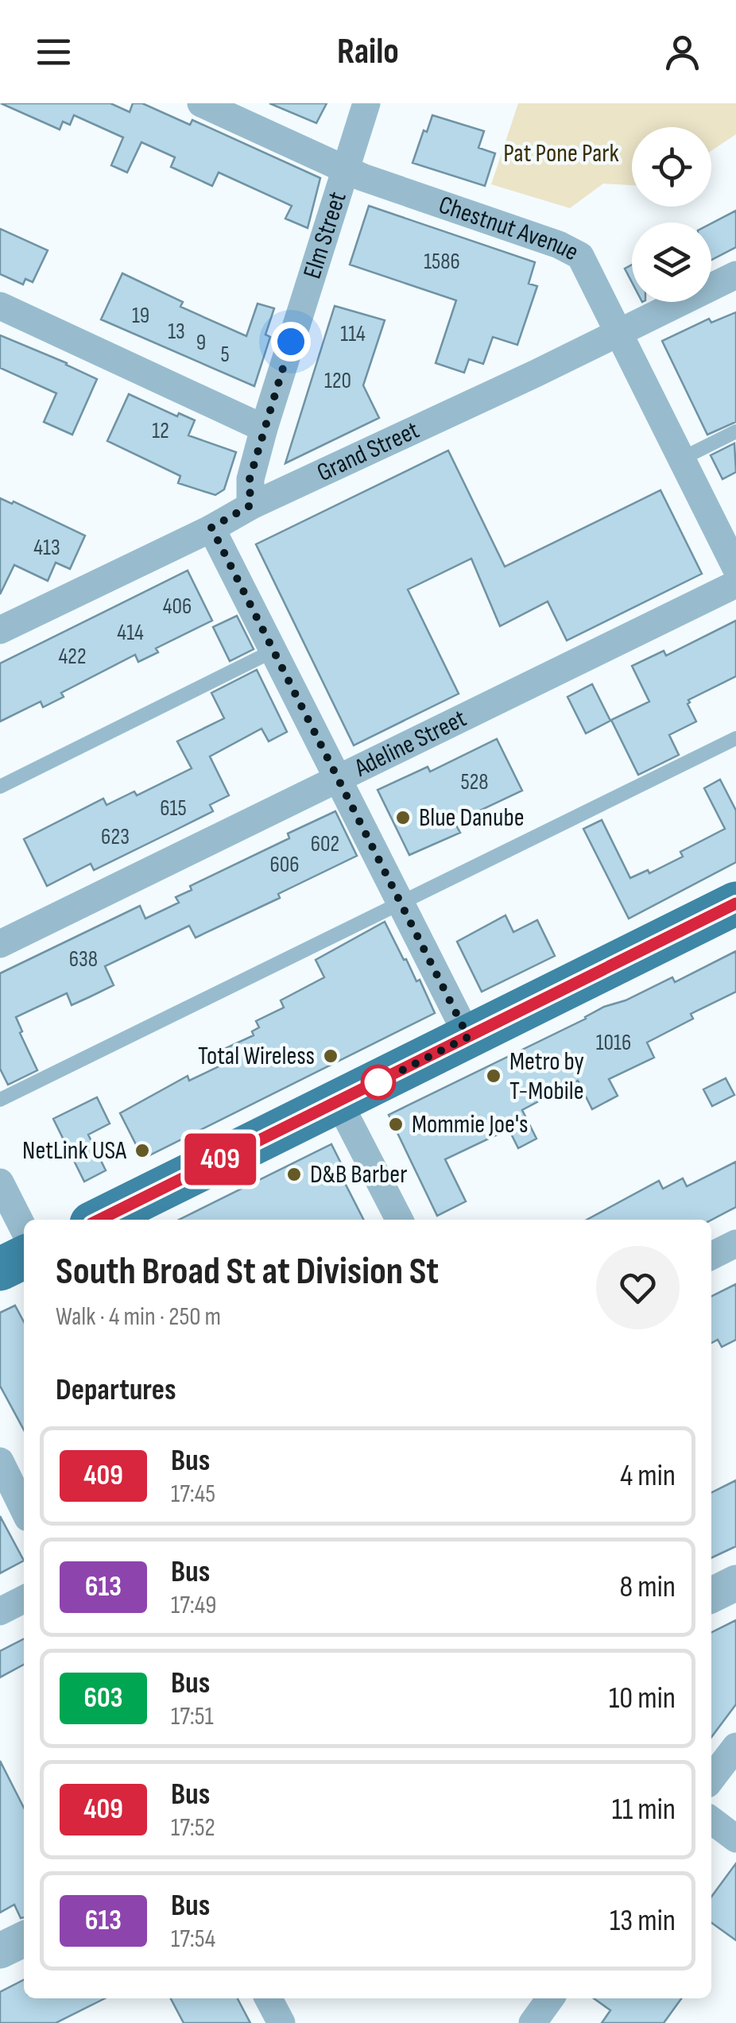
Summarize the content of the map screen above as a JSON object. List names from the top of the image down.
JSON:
{
  "streets": {
    "street": [
      "Chestnut Avenue",
      "Elm Street",
      "Grand Street",
      "Adeline Street"
    ]
  },
  "crossings": [
    ["Chestnut Avenue", "Elm Street"],
    ["Chestnut Avenue", "Grand Street"],
    ["Elm Street", "Grand Street"]
  ],
  "parks": ["Pat Pone Park"],
  "places": [
    "Blue Danube",
    "Total Wireless",
    "Metro by T-Mobile",
    "Mommie Joe's",
    "NetLink USA",
    "D&B Barber"
  ],
  "lines": ["bus line 409"],
  "house_numbers": [
    "1586",
    "19",
    "13",
    "114",
    "9",
    "5",
    "120",
    "12",
    "413",
    "406",
    "414",
    "422",
    "528",
    "615",
    "623",
    "602",
    "606",
    "638",
    "1016"
  ],
  "page": {
    "header": "Railo",
    "on_map": "409",
    "heading": [
      ["South Broad St at Division St", "Walk · 4 min · 250 m"],
      "Departures"
    ],
    "list": [
      {
        "mark": "409",
        "name": "Bus",
        "note": "17:45",
        "value": "4 min"
      },
      {
        "mark": "613",
        "name": "Bus",
        "note": "17:49",
        "value": "8 min"
      },
      {
        "mark": "603",
        "name": "Bus",
        "note": "17:51",
        "value": "10 min"
      },
      {
        "mark": "409",
        "name": "Bus",
        "note": "17:52",
        "value": "11 min"
      },
      {
        "mark": "613",
        "name": "Bus",
        "note": "17:54",
        "value": "13 min"
      }
    ]
  }
}
